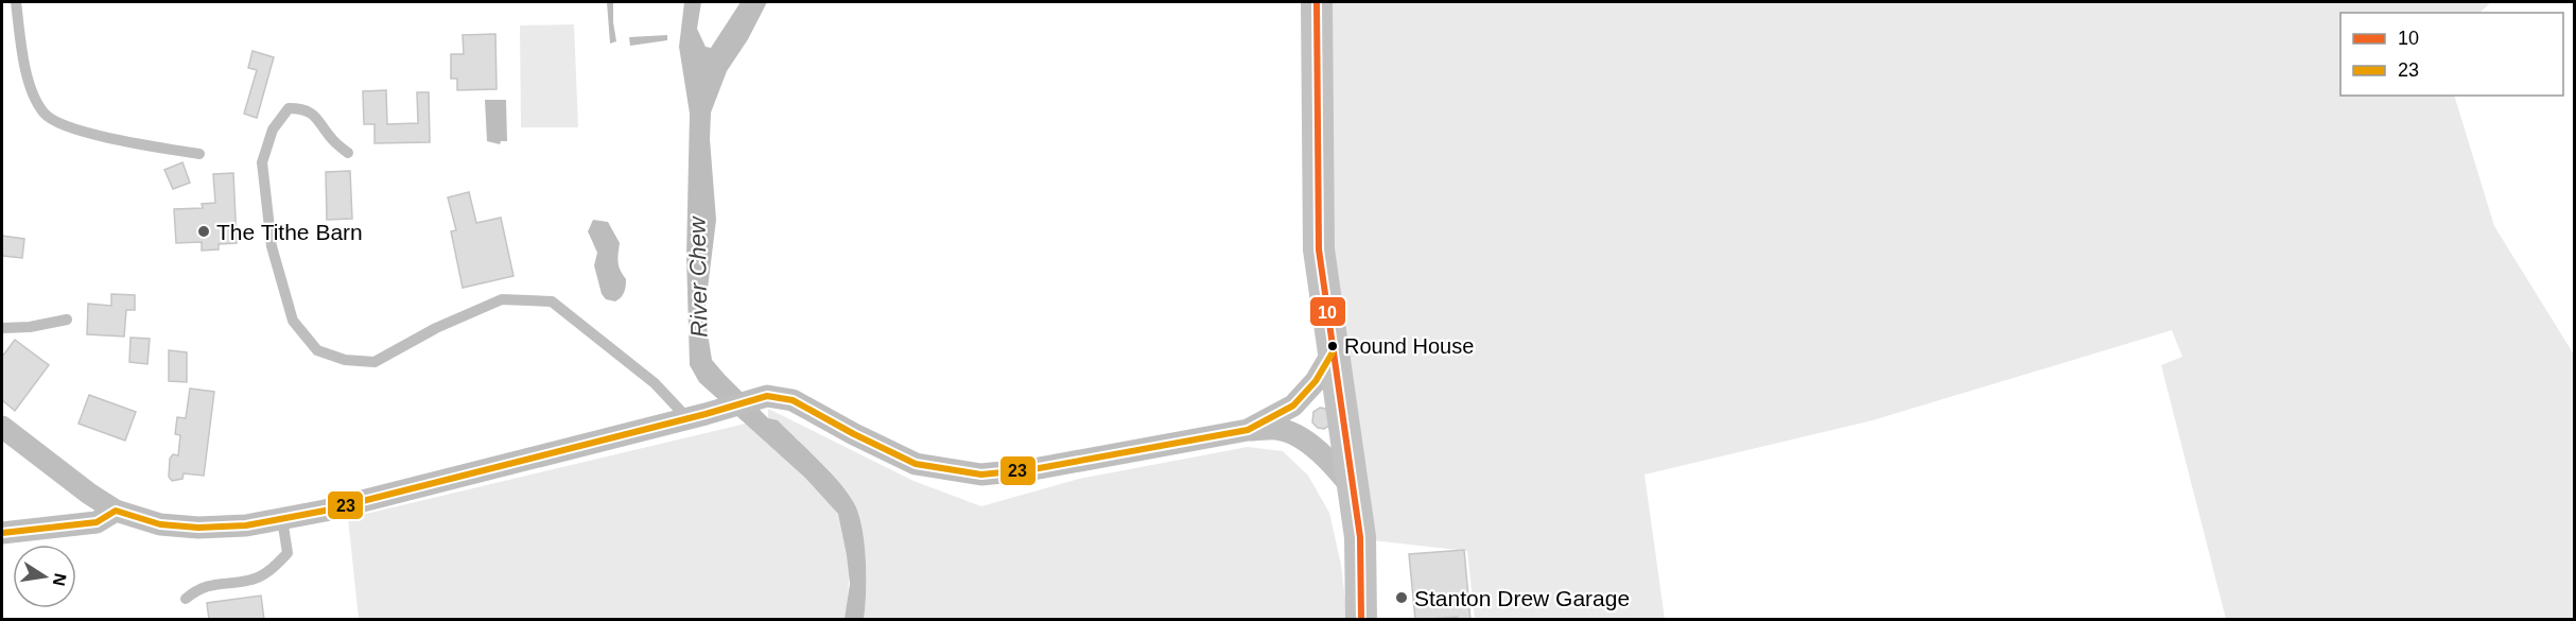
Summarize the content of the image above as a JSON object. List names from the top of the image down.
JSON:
{
  "water": ["River Chew"],
  "places": ["The Tithe Barn", "Round House", "Stanton Drew Garage"],
  "lines": ["transit line 10", "transit line 23"],
  "legend": ["10", "23"],
  "north": "right"
}
